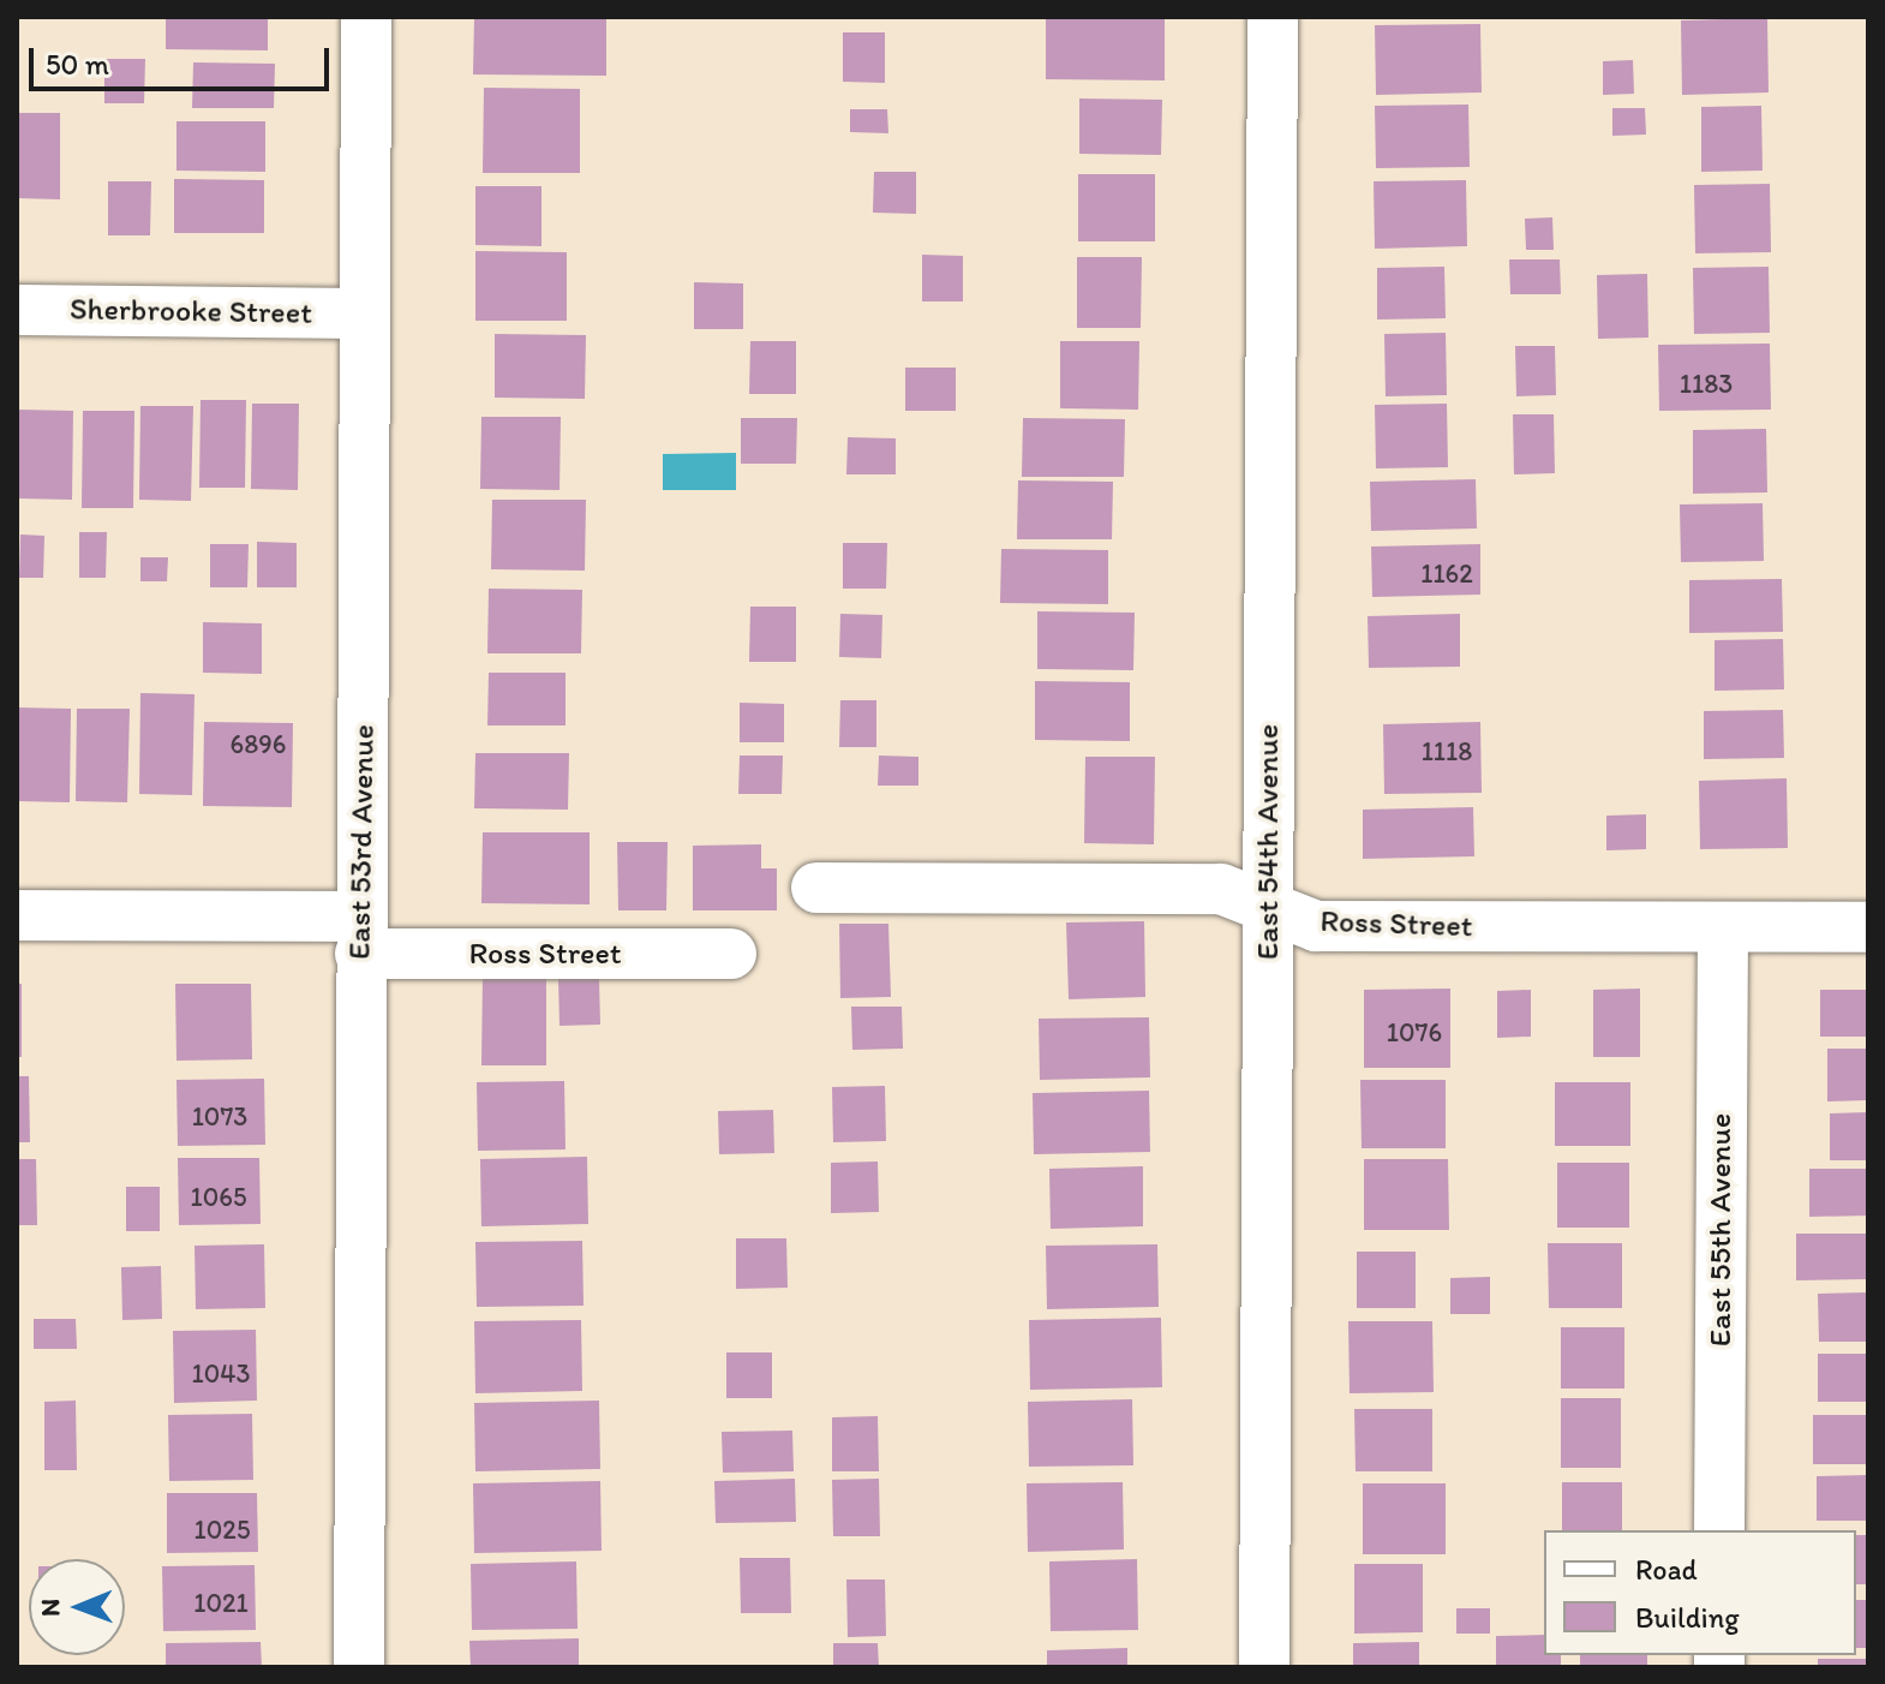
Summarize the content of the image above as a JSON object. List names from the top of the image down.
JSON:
{
  "streets": {
    "street": [
      "Sherbrooke Street",
      "East 53rd Avenue",
      "East 54th Avenue",
      "Ross Street",
      "East 55th Avenue"
    ]
  },
  "crossings": [
    ["Sherbrooke Street", "East 53rd Avenue"],
    ["East 53rd Avenue", "Ross Street"],
    ["East 54th Avenue", "Ross Street"],
    ["Ross Street", "East 55th Avenue"]
  ],
  "house_numbers": [
    "1183",
    "1162",
    "6896",
    "1118",
    "1076",
    "1073",
    "1065",
    "1043",
    "1025",
    "1021"
  ],
  "legend": ["Road", "Building"],
  "scale_bar": "50 m",
  "north": "left"
}
